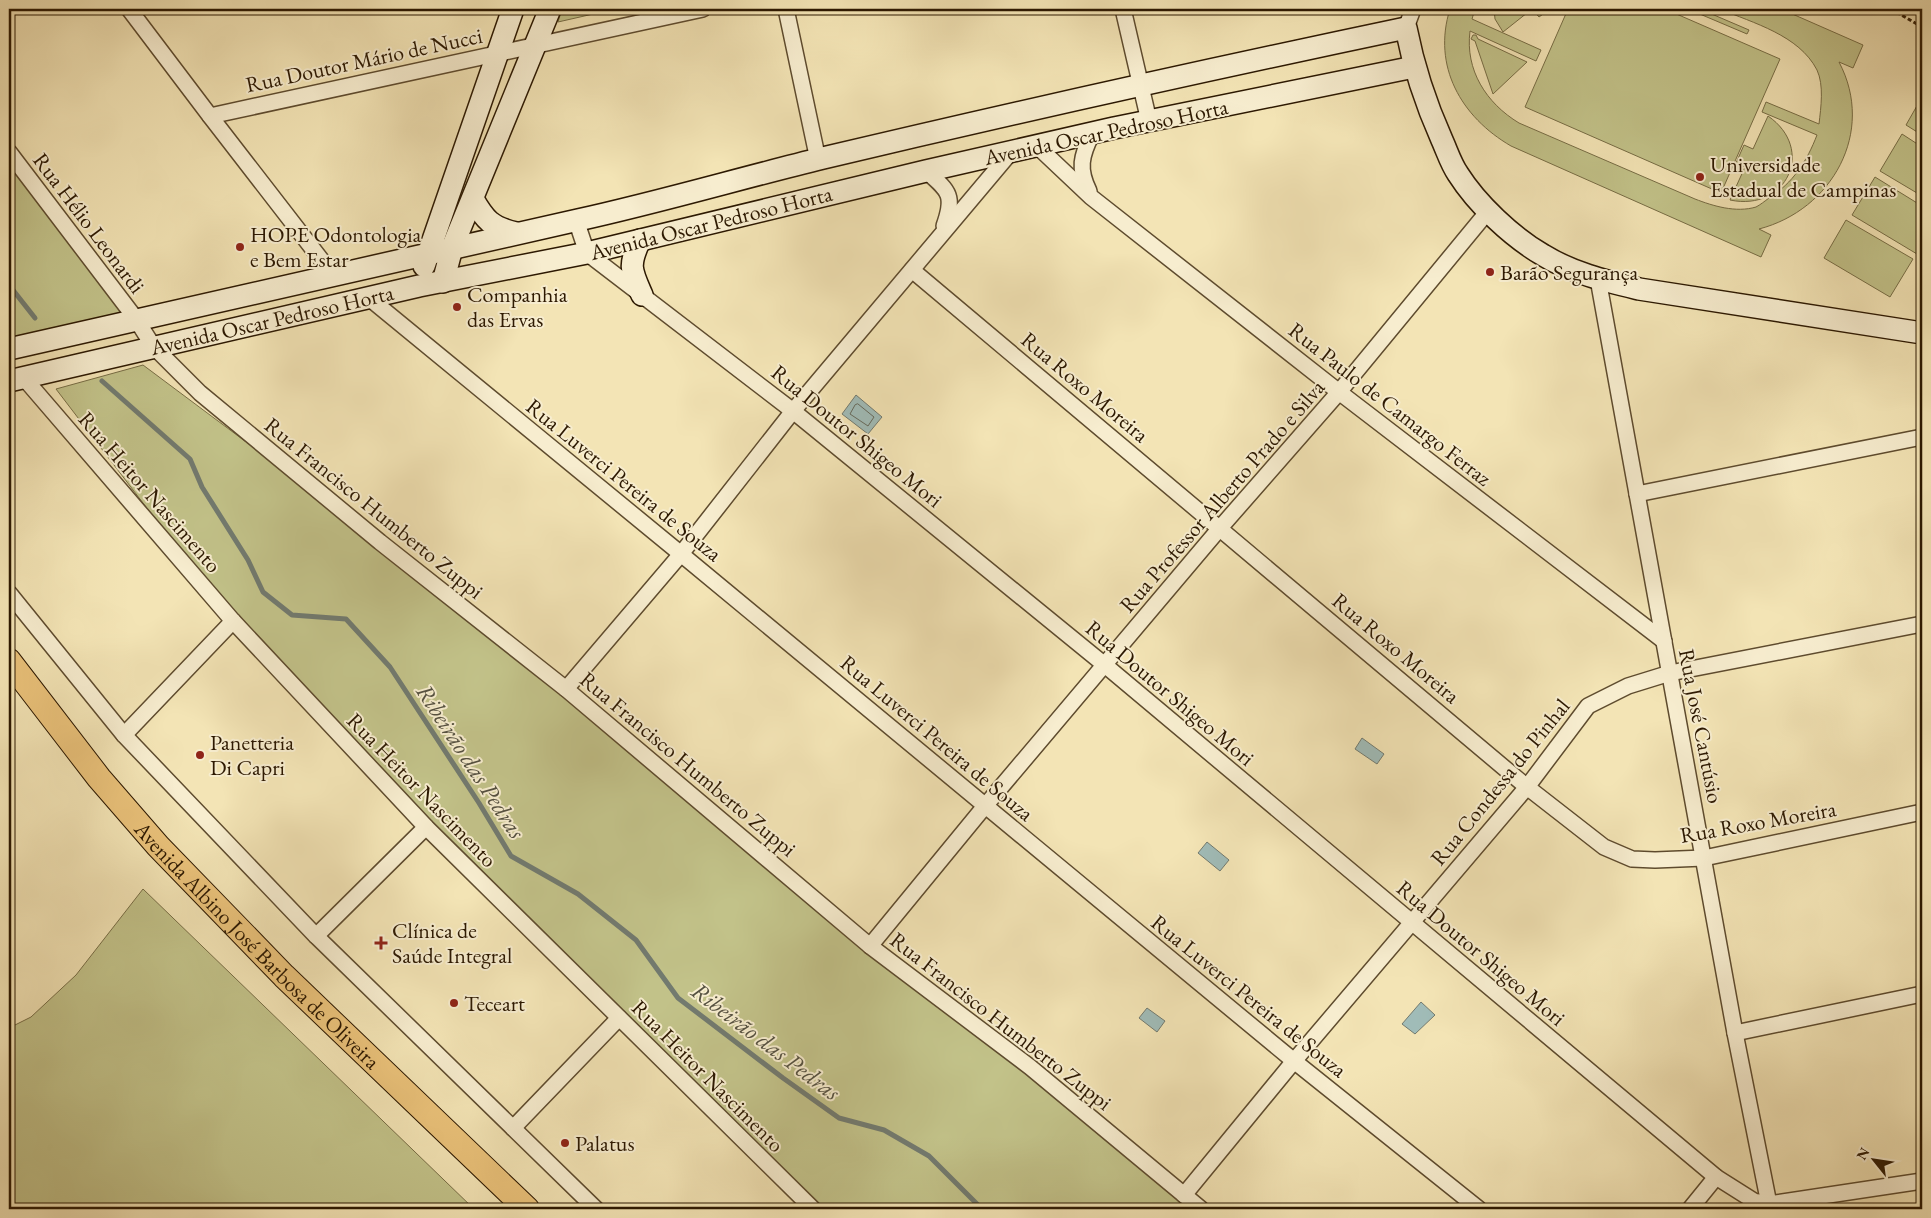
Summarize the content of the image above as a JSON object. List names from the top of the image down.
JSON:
{
  "streets": {
    "main road": ["Avenida Oscar Pedroso Horta", "Avenida Albino José Barbosa de Oliveira"],
    "street": [
      "Rua Doutor Mário de Nucci",
      "Rua Hélio Leonardi",
      "Rua Roxo Moreira",
      "Rua Paulo de Camargo Ferraz",
      "Rua Doutor Shigeo Mori",
      "Rua Luverci Pereira de Souza",
      "Rua Heitor Nascimento",
      "Rua Professor Alberto Prado e Silva",
      "Rua Francisco Humberto Zuppi",
      "Rua José Cantúsio",
      "Rua Condessa do Pinhal"
    ]
  },
  "crossings": [
    ["Avenida Oscar Pedroso Horta", "Rua Hélio Leonardi"],
    ["Avenida Oscar Pedroso Horta", "Rua Paulo de Camargo Ferraz"],
    ["Avenida Oscar Pedroso Horta", "Rua Doutor Shigeo Mori"],
    ["Avenida Oscar Pedroso Horta", "Rua Luverci Pereira de Souza"],
    ["Avenida Oscar Pedroso Horta", "Rua Heitor Nascimento"],
    ["Avenida Oscar Pedroso Horta", "Rua Francisco Humberto Zuppi"],
    ["Rua Hélio Leonardi", "Rua Francisco Humberto Zuppi"],
    ["Rua Roxo Moreira", "Rua Professor Alberto Prado e Silva"],
    ["Rua Roxo Moreira", "Rua José Cantúsio"],
    ["Rua Roxo Moreira", "Rua Condessa do Pinhal"],
    ["Rua Paulo de Camargo Ferraz", "Rua Professor Alberto Prado e Silva"],
    ["Rua Paulo de Camargo Ferraz", "Rua José Cantúsio"],
    ["Rua Doutor Shigeo Mori", "Rua Professor Alberto Prado e Silva"],
    ["Rua Doutor Shigeo Mori", "Rua José Cantúsio"],
    ["Rua Doutor Shigeo Mori", "Rua Condessa do Pinhal"],
    ["Rua Luverci Pereira de Souza", "Rua Professor Alberto Prado e Silva"],
    ["Rua Luverci Pereira de Souza", "Rua Condessa do Pinhal"],
    ["Rua Professor Alberto Prado e Silva", "Rua Francisco Humberto Zuppi"],
    ["Rua Francisco Humberto Zuppi", "Rua Condessa do Pinhal"],
    ["Rua José Cantúsio", "Rua Condessa do Pinhal"]
  ],
  "water": ["Ribeirão das Pedras"],
  "places": {
    "other": [
      "Universidade Estadual de Campinas",
      "HOPE Odontologia e Bem Estar",
      "Barão Segurança",
      "Companhia das Ervas",
      "Panetteria Di Capri",
      "Teceart",
      "Palatus"
    ],
    "health": ["Clínica de Saúde Integral"]
  },
  "north": "top left"
}
